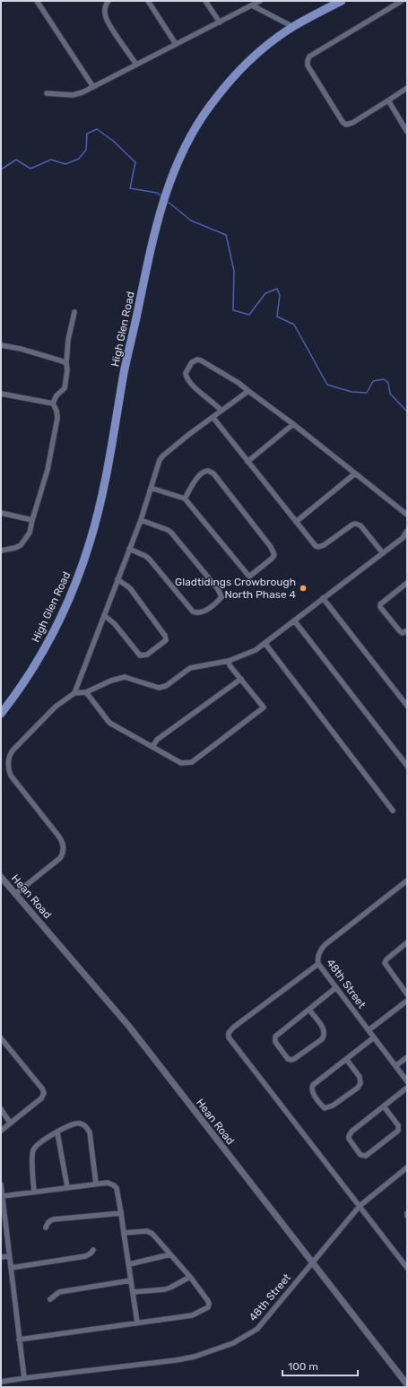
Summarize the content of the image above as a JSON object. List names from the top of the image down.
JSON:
{
  "streets": {
    "main road": ["High Glen Road"],
    "street": ["Hean Road", "48th Street"]
  },
  "crossings": [
    ["Hean Road", "48th Street"]
  ],
  "places": ["Gladtidings Crowbrough North Phase 4"],
  "scale_bar": "100 m"
}
